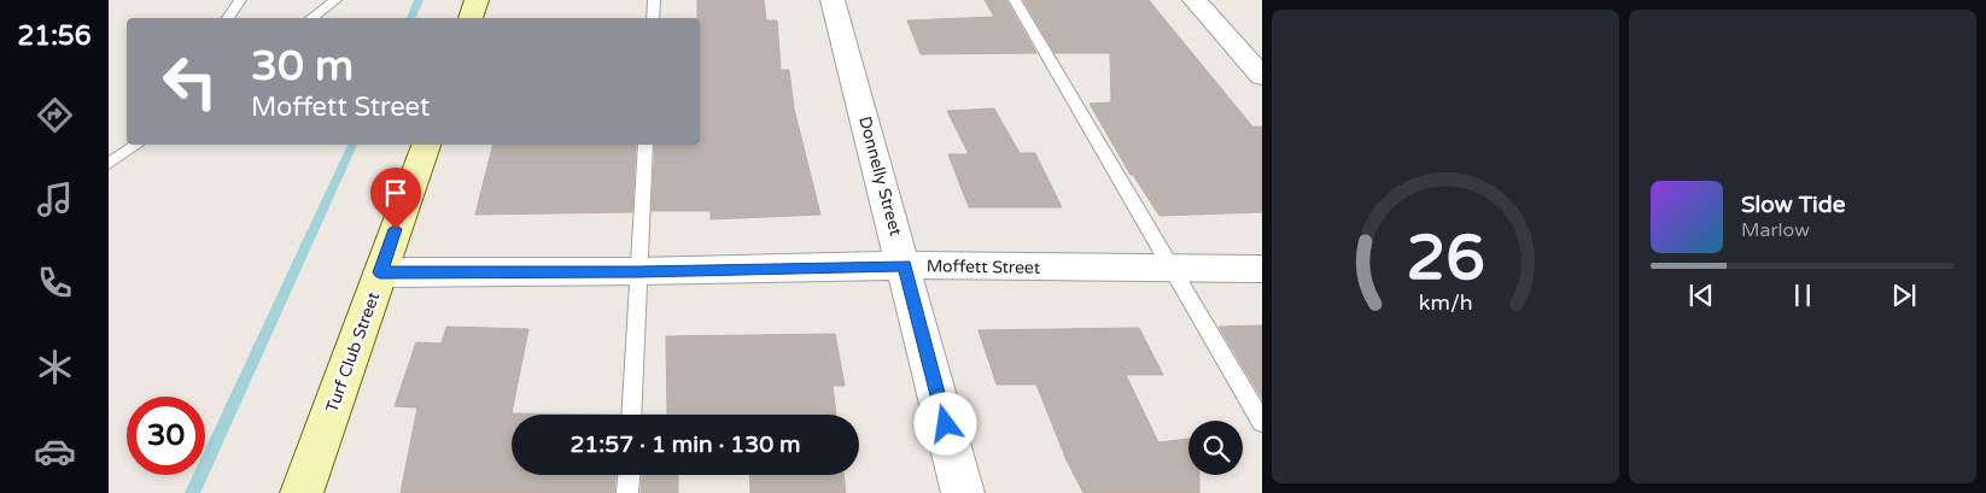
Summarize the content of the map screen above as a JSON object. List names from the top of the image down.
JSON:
{
  "streets": {
    "main road": ["Turf Club Street"],
    "street": ["Donnelly Street", "Moffett Street"]
  },
  "crossings": [
    ["Donnelly Street", "Moffett Street"],
    ["Moffett Street", "Turf Club Street"]
  ],
  "page": {
    "tabs": "21:56",
    "turn": ["30 m", "Moffett Street"],
    "song": ["Slow Tide", "Marlow"],
    "limit": "30",
    "trip": "21:57 · 1 min · 130 m",
    "gauge": ["26", "km/h"]
  }
}
